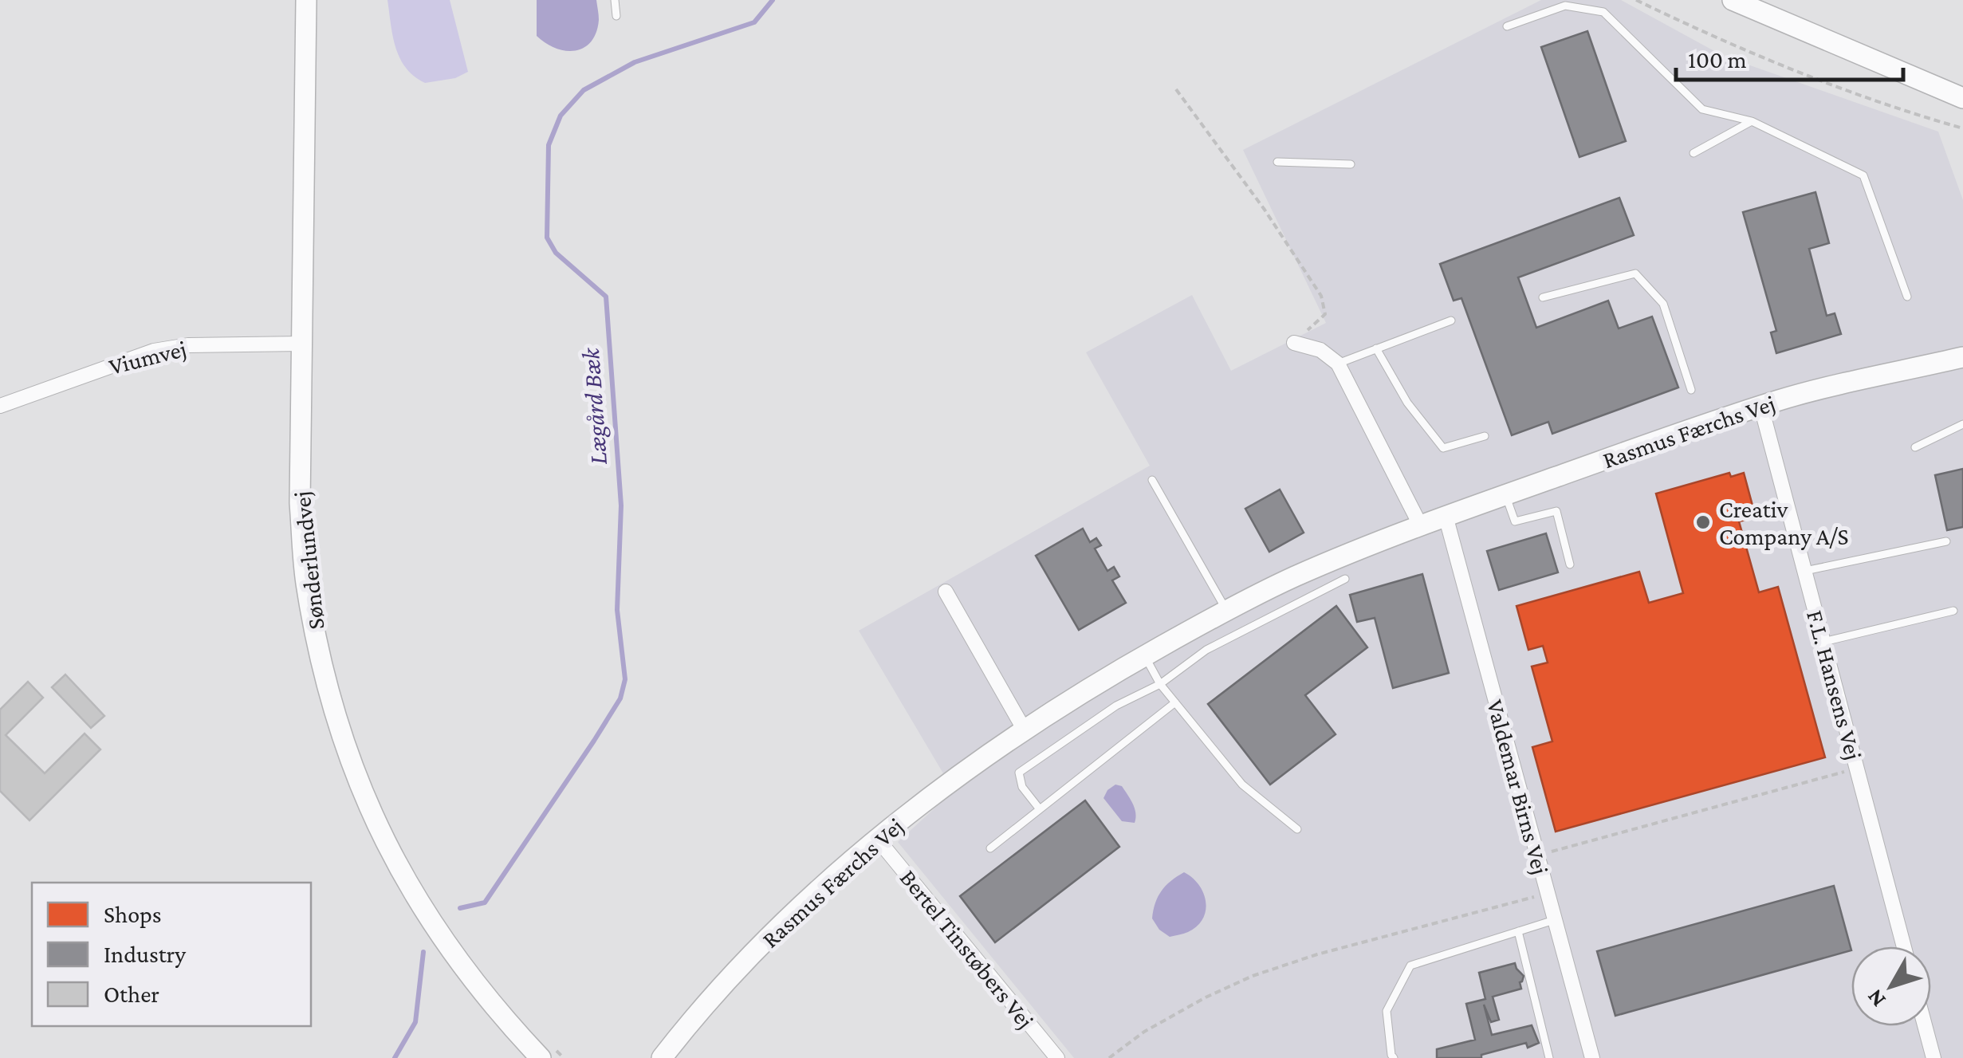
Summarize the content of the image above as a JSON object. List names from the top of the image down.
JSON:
{
  "streets": {
    "street": [
      "Viumvej",
      "Rasmus Færchs Vej",
      "Sønderlundvej",
      "F.L. Hansens Vej",
      "Valdemar Birns Vej",
      "Bertel Tinstøbers Vej"
    ]
  },
  "crossings": [
    ["Viumvej", "Sønderlundvej"],
    ["Rasmus Færchs Vej", "F.L. Hansens Vej"],
    ["Rasmus Færchs Vej", "Valdemar Birns Vej"],
    ["Rasmus Færchs Vej", "Bertel Tinstøbers Vej"]
  ],
  "water": ["Lægård Bæk"],
  "places": ["Creativ Company A/S"],
  "legend": ["Shops", "Industry", "Other"],
  "scale_bar": "100 m",
  "north": "bottom left"
}
